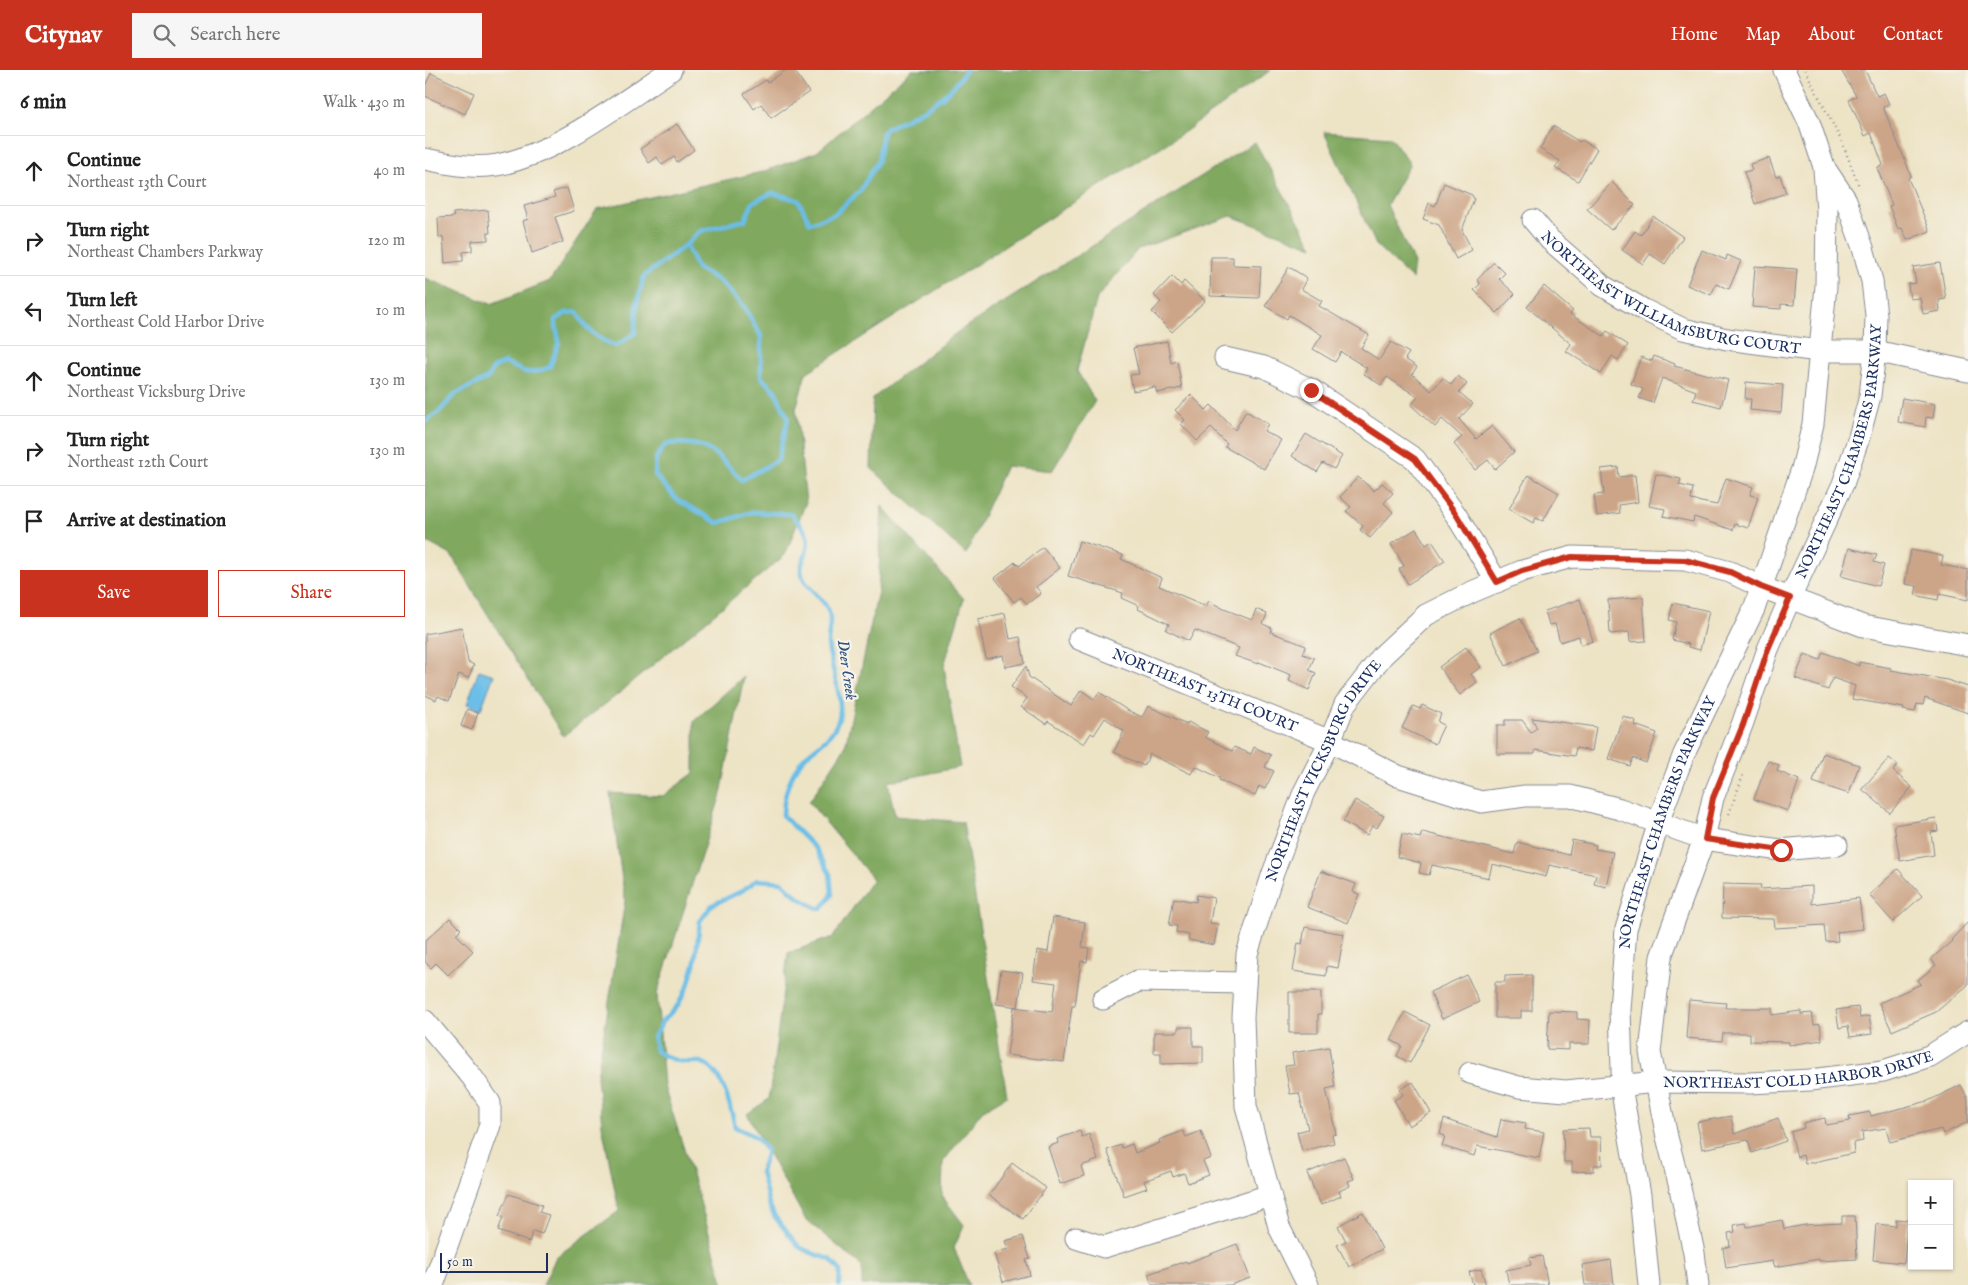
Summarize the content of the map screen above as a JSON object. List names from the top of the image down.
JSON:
{
  "streets": {
    "street": [
      "NORTHEAST WILLIAMSBURG COURT",
      "NORTHEAST CHAMBERS PARKWAY",
      "NORTHEAST 13TH COURT",
      "NORTHEAST VICKSBURG DRIVE",
      "NORTHEAST COLD HARBOR DRIVE"
    ]
  },
  "crossings": [
    ["NORTHEAST WILLIAMSBURG COURT", "NORTHEAST CHAMBERS PARKWAY"],
    ["NORTHEAST CHAMBERS PARKWAY", "NORTHEAST 13TH COURT"],
    ["NORTHEAST CHAMBERS PARKWAY", "NORTHEAST VICKSBURG DRIVE"],
    ["NORTHEAST CHAMBERS PARKWAY", "NORTHEAST COLD HARBOR DRIVE"],
    ["NORTHEAST 13TH COURT", "NORTHEAST VICKSBURG DRIVE"]
  ],
  "water": ["Deer Creek"],
  "scale_bar": "50 m",
  "page": {
    "header": "Citynav",
    "search": "Search here",
    "nav": [
      "Home",
      "Map",
      "About",
      "Contact"
    ],
    "heading": ["6 min", "Walk · 430 m"],
    "list": [
      ["Continue", "Northeast 13th Court", "40 m"],
      ["Turn right", "Northeast Chambers Parkway", "120 m"],
      ["Turn left", "Northeast Cold Harbor Drive", "10 m"],
      ["Continue", "Northeast Vicksburg Drive", "130 m"],
      ["Turn right", "Northeast 12th Court", "130 m"],
      "Arrive at destination"
    ],
    "buttons": ["Save", "Share"],
    "map_buttons": ["+", "−"],
    "scale": "50 m"
  }
}
